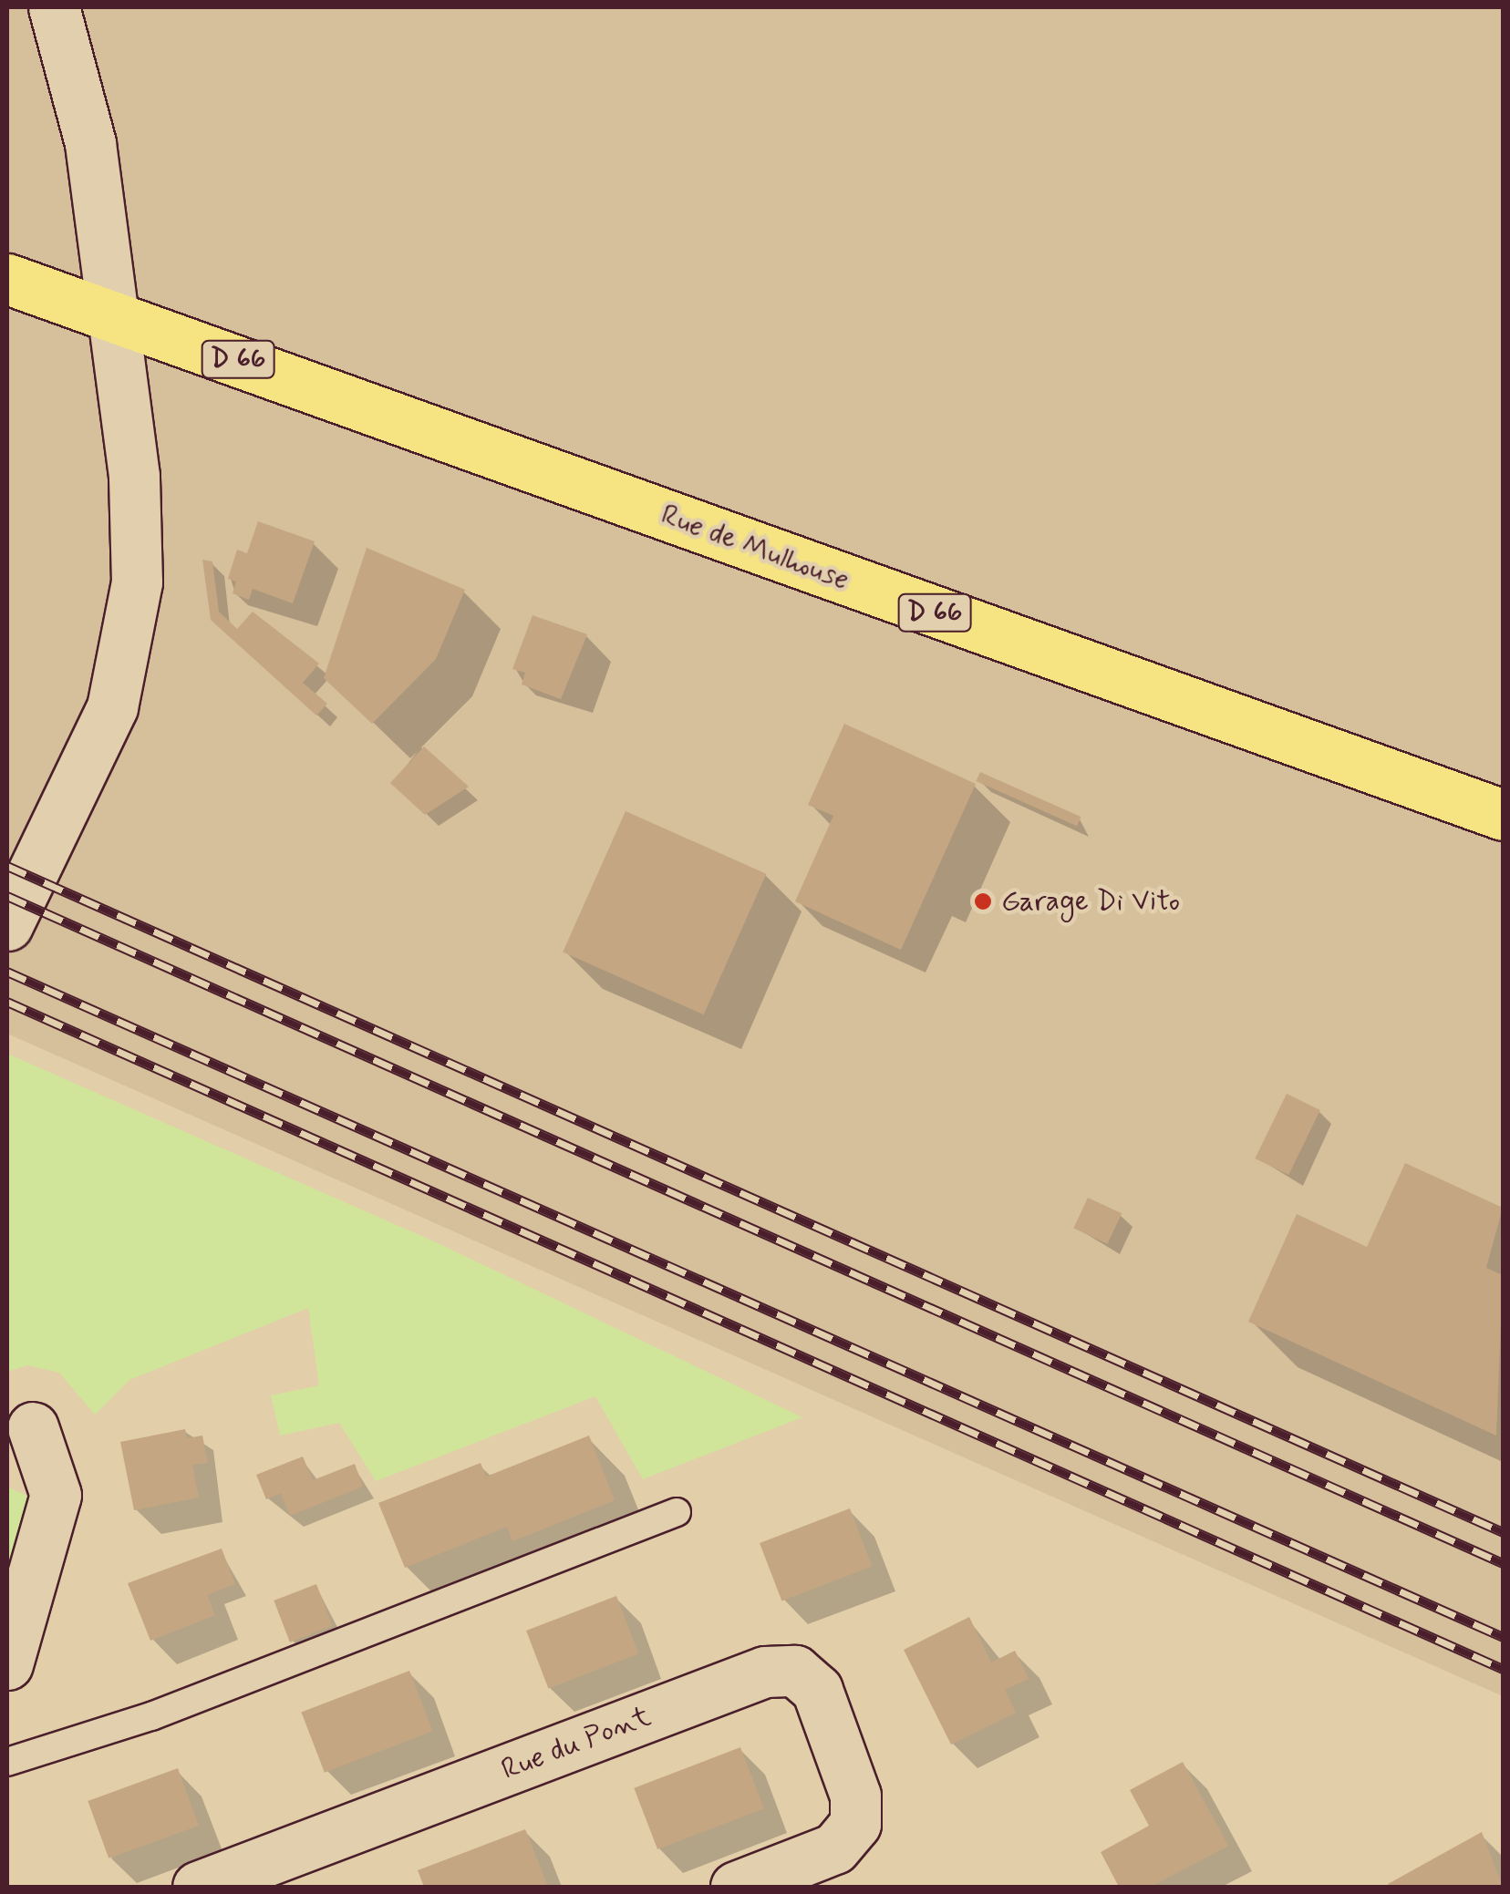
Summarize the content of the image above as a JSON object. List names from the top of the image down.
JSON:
{
  "streets": {
    "main road": ["D 66", "Rue de Mulhouse"],
    "street": ["Rue du Pont"]
  },
  "places": ["Garage Di Vito"]
}
